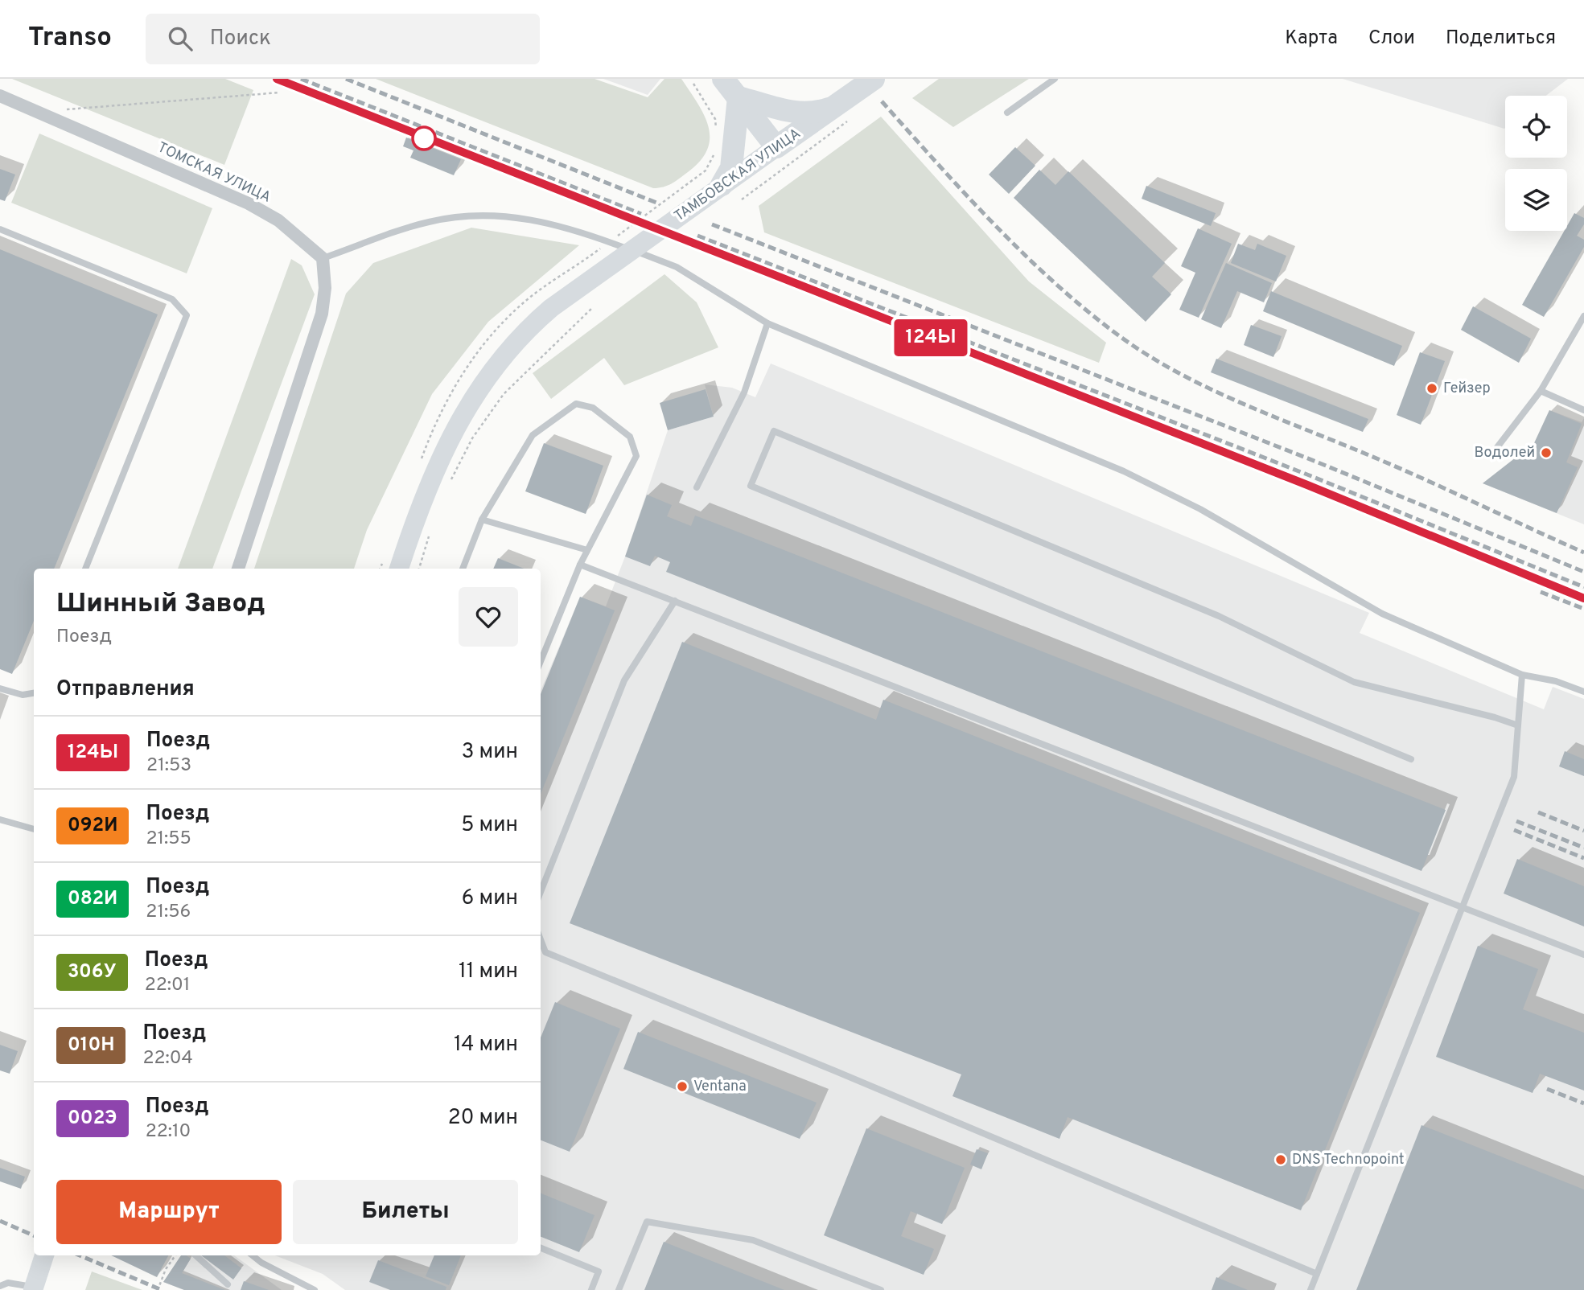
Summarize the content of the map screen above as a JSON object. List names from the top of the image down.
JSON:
{
  "streets": {
    "highway": ["ТАМБОВСКАЯ УЛИЦА"],
    "street": ["ТОМСКАЯ УЛИЦА"]
  },
  "places": [
    "Гейзер",
    "Водолей",
    "Ventana",
    "DNS Technopoint"
  ],
  "page": {
    "header": "Transo",
    "search": "Поиск",
    "nav": ["Карта", "Слои", "Поделиться"],
    "on_map": "124Ы",
    "heading": [
      ["Шинный Завод", "Поезд"],
      "Отправления"
    ],
    "list": [
      {
        "mark": "124Ы",
        "name": "Поезд",
        "note": "21:53",
        "value": "3 мин"
      },
      {
        "mark": "092И",
        "name": "Поезд",
        "note": "21:55",
        "value": "5 мин"
      },
      {
        "mark": "082И",
        "name": "Поезд",
        "note": "21:56",
        "value": "6 мин"
      },
      {
        "mark": "306У",
        "name": "Поезд",
        "note": "22:01",
        "value": "11 мин"
      },
      {
        "mark": "010Н",
        "name": "Поезд",
        "note": "22:04",
        "value": "14 мин"
      },
      {
        "mark": "002Э",
        "name": "Поезд",
        "note": "22:10",
        "value": "20 мин"
      }
    ],
    "buttons": ["Маршрут", "Билеты"]
  }
}
